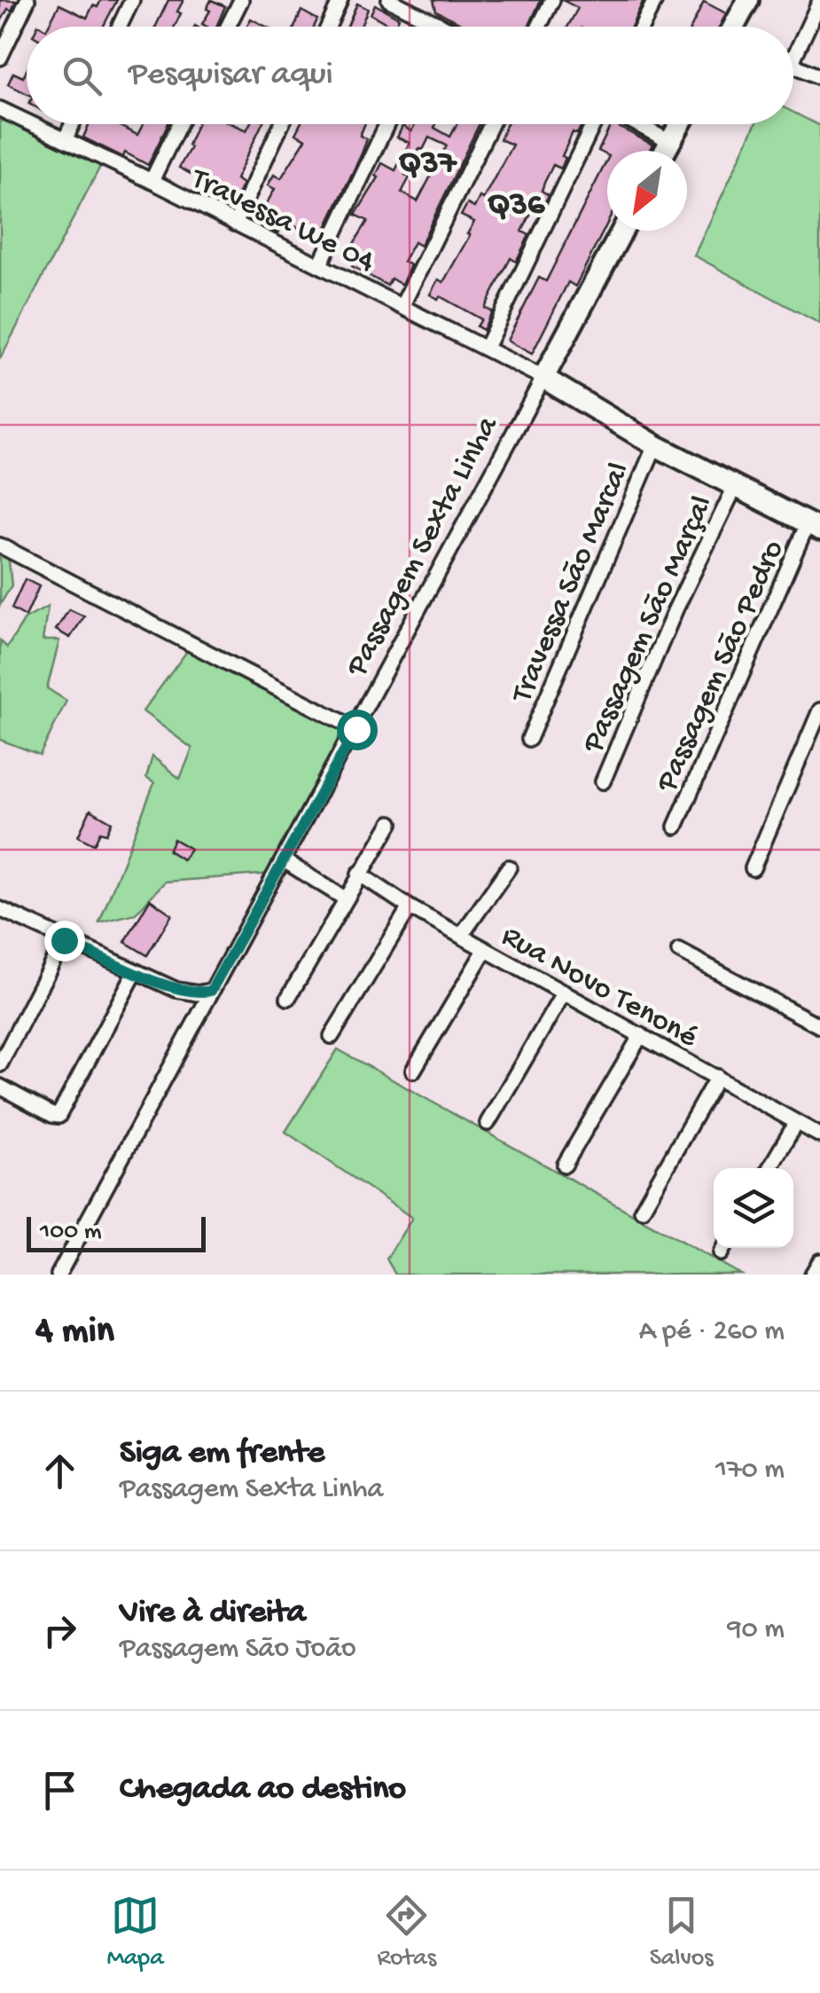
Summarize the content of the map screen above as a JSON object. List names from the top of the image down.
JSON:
{
  "streets": {
    "street": [
      "Travessa We 04",
      "Passagem Sexta Linha",
      "Travessa São Marcal",
      "Passagem São Marçal",
      "Passagem São Pedro",
      "Rua Novo Tenoné"
    ]
  },
  "crossings": [
    ["Travessa We 04", "Passagem Sexta Linha"]
  ],
  "districts": ["Q37", "Q36"],
  "scale_bar": "100 m",
  "north": "bottom left",
  "page": {
    "search": "Pesquisar aqui",
    "scale": "100 m",
    "heading": ["4 min", "A pé · 260 m"],
    "list": [
      ["Siga em frente", "Passagem Sexta Linha", "170 m"],
      ["Vire à direita", "Passagem São João", "90 m"],
      "Chegada ao destino"
    ],
    "nav": ["Mapa", "Rotas", "Salvos"]
  }
}
